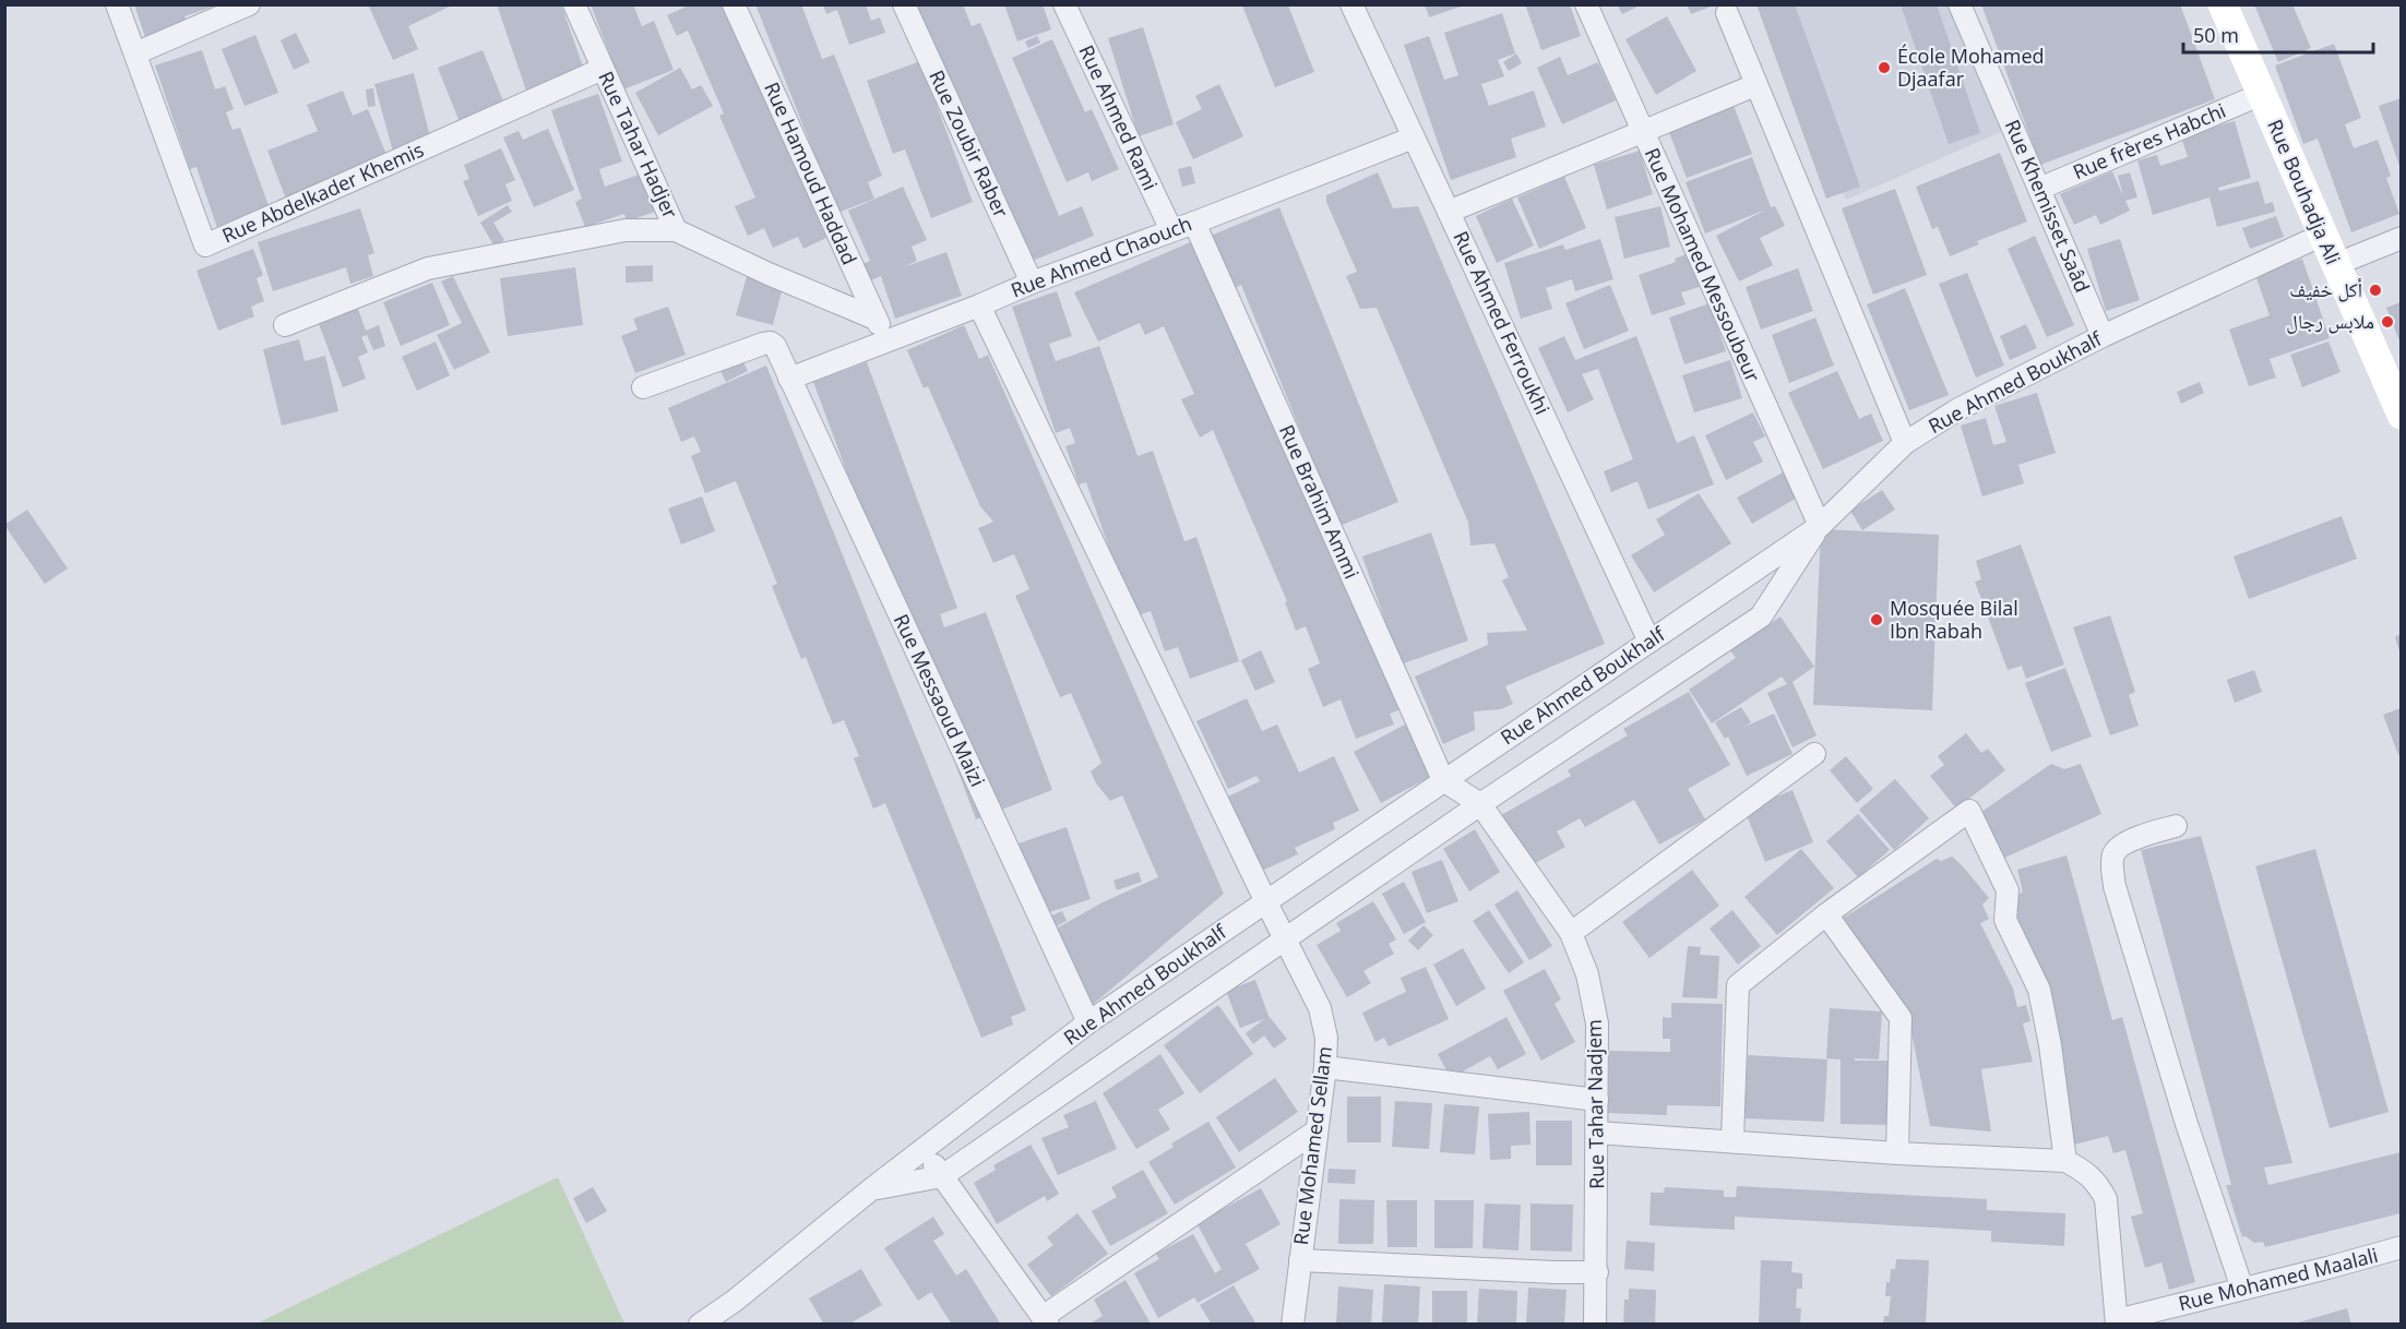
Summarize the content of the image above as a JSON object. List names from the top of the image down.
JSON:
{
  "streets": {
    "main road": ["Rue Bouhadja Ali"],
    "street": [
      "Rue Ahmed Rami",
      "Rue frères Habchi",
      "Rue Zoubir Raber",
      "Rue Tahar Hadjer",
      "Rue Hamoud Haddad",
      "Rue Abdelkader Khemis",
      "Rue Khemisset Saâd",
      "Rue Ahmed Chaouch",
      "Rue Mohamed Messoubeur",
      "Rue Ahmed Ferroukhi",
      "Rue Ahmed Boukhalf",
      "Rue Brahim Ammi",
      "Rue Messaoud Maizi",
      "Rue Tahar Nadjem",
      "Rue Mohamed Sellam",
      "Rue Mohamed Maalali"
    ]
  },
  "crossings": [
    ["Rue Ahmed Rami", "Rue Ahmed Chaouch"],
    ["Rue frères Habchi", "Rue Bouhadja Ali"],
    ["Rue frères Habchi", "Rue Khemisset Saâd"],
    ["Rue Zoubir Raber", "Rue Ahmed Chaouch"],
    ["Rue Tahar Hadjer", "Rue Hamoud Haddad"],
    ["Rue Tahar Hadjer", "Rue Abdelkader Khemis"],
    ["Rue Hamoud Haddad", "Rue Ahmed Chaouch"],
    ["Rue Bouhadja Ali", "Rue Ahmed Boukhalf"],
    ["Rue Khemisset Saâd", "Rue Ahmed Boukhalf"],
    ["Rue Ahmed Chaouch", "Rue Ahmed Ferroukhi"],
    ["Rue Ahmed Chaouch", "Rue Brahim Ammi"],
    ["Rue Ahmed Chaouch", "Rue Messaoud Maizi"],
    ["Rue Ahmed Chaouch", "Rue Mohamed Sellam"],
    ["Rue Mohamed Messoubeur", "Rue Ahmed Boukhalf"],
    ["Rue Ahmed Ferroukhi", "Rue Ahmed Boukhalf"],
    ["Rue Ahmed Boukhalf", "Rue Brahim Ammi"],
    ["Rue Ahmed Boukhalf", "Rue Messaoud Maizi"],
    ["Rue Ahmed Boukhalf", "Rue Tahar Nadjem"],
    ["Rue Ahmed Boukhalf", "Rue Mohamed Sellam"],
    ["Rue Brahim Ammi", "Rue Tahar Nadjem"]
  ],
  "places": [
    "École Mohamed Djaafar",
    "أكل خفيف",
    "ملابس رجال",
    "Mosquée Bilal Ibn Rabah"
  ],
  "scale_bar": "50 m"
}
